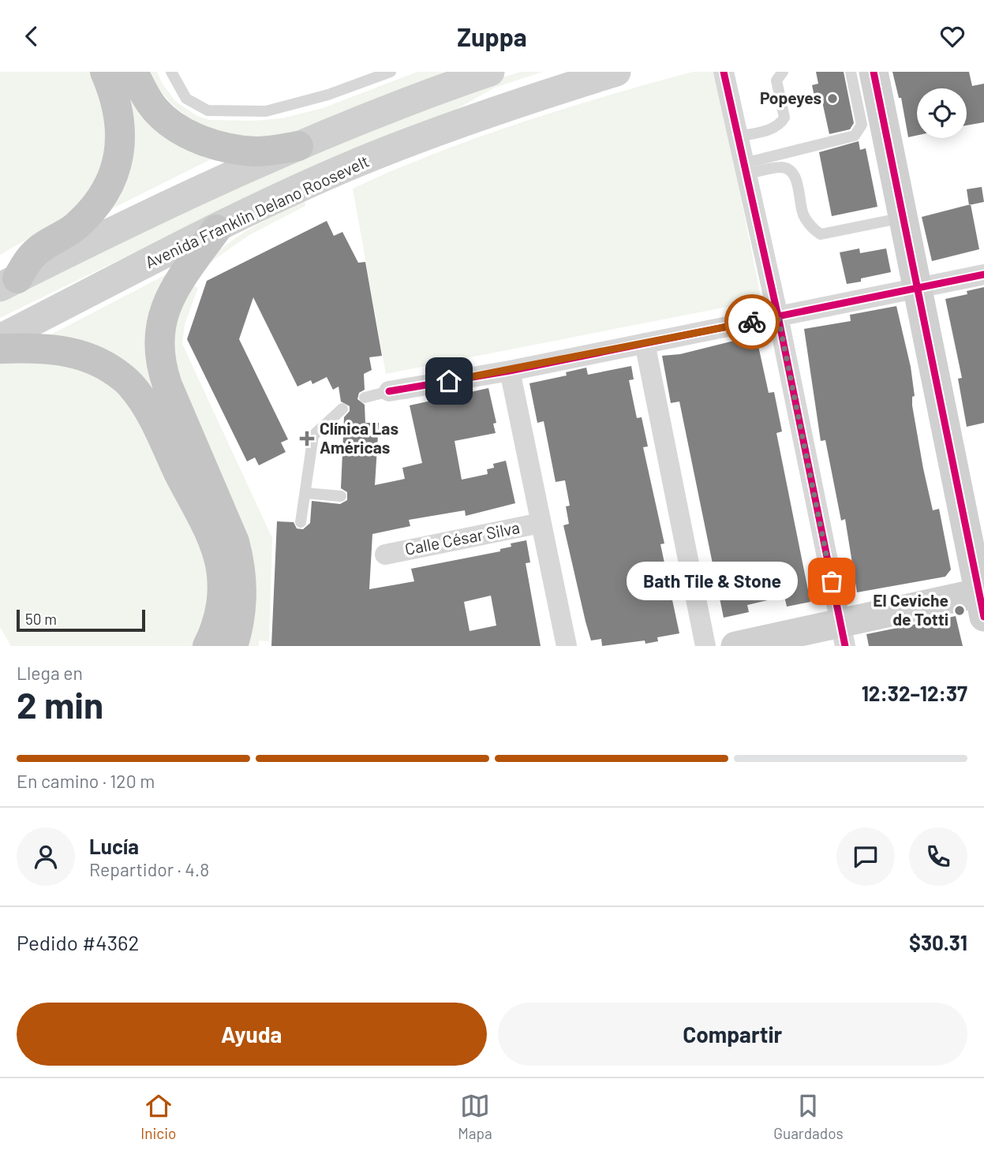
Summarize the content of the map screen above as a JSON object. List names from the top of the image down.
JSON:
{
  "streets": {
    "main road": ["Avenida Franklin Delano Roosevelt"],
    "street": ["Calle César Silva"]
  },
  "places": {
    "other": ["Popeyes", "Bath Tile & Stone", "El Ceviche de Totti"],
    "health": ["Clínica Las Américas"]
  },
  "scale_bar": "50 m",
  "page": {
    "header": "Zuppa",
    "bubble": "Bath Tile & Stone",
    "scale": "50 m",
    "heading": ["2 min", "Llega en", "12:32–12:37"],
    "panel": [
      "Lucía",
      "Repartidor · 4.8",
      "Pedido #4362",
      "$30.31"
    ],
    "bar": "En camino · 120 m",
    "buttons": ["Ayuda", "Compartir"],
    "tabs": ["Inicio", "Mapa", "Guardados"]
  }
}
